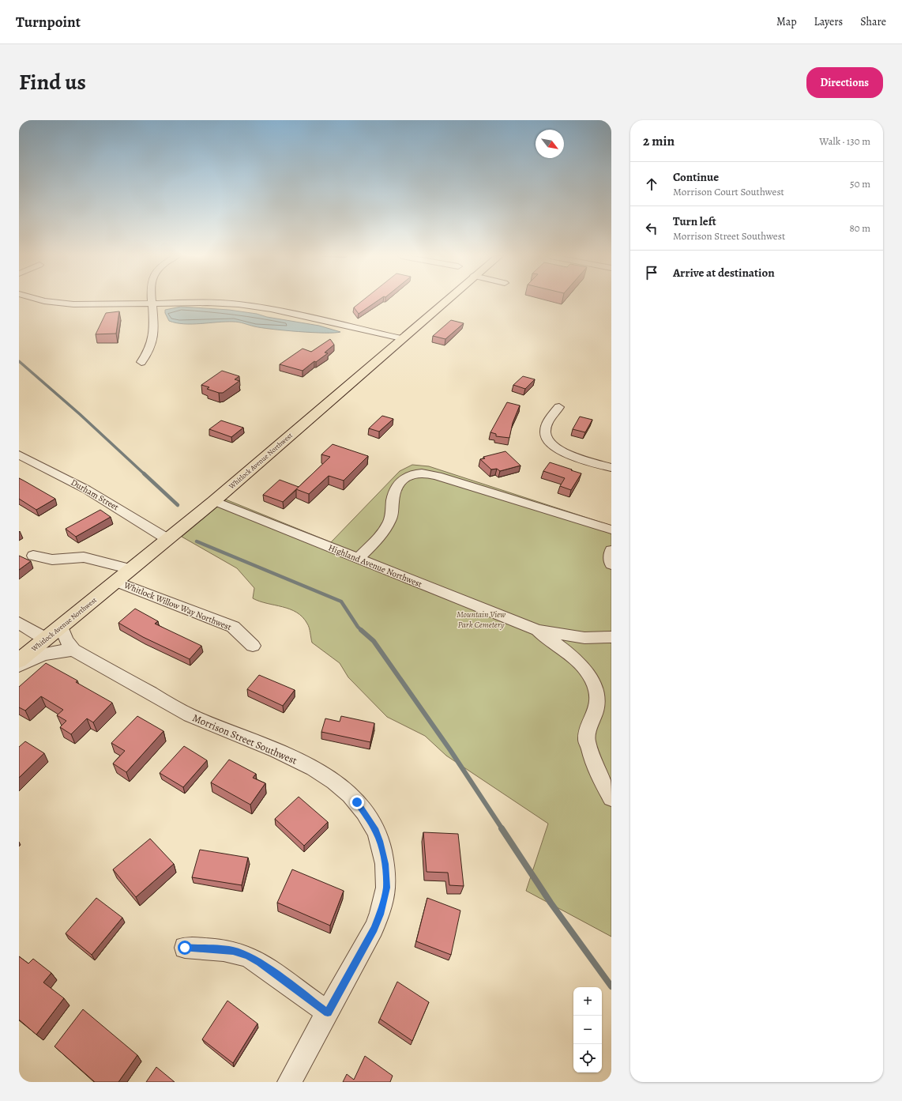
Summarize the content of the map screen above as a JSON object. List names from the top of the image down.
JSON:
{
  "streets": {
    "highway": ["Whitlock Avenue Northwest"],
    "street": [
      "Durham Street",
      "Highland Avenue Northwest",
      "Whitlock Willow Way Northwest",
      "Morrison Street Southwest"
    ]
  },
  "crossings": [
    ["Whitlock Avenue Northwest", "Durham Street"],
    ["Whitlock Avenue Northwest", "Highland Avenue Northwest"],
    ["Whitlock Avenue Northwest", "Whitlock Willow Way Northwest"],
    ["Whitlock Avenue Northwest", "Morrison Street Southwest"]
  ],
  "parks": ["Mountain View Park Cemetery"],
  "north": "bottom right",
  "page": {
    "header": "Turnpoint",
    "nav": ["Map", "Layers", "Share"],
    "title": "Find us",
    "buttons": "Directions",
    "heading": ["2 min", "Walk · 130 m"],
    "list": [
      ["Continue", "Morrison Court Southwest", "50 m"],
      ["Turn left", "Morrison Street Southwest", "80 m"],
      "Arrive at destination"
    ],
    "map_buttons": ["+", "−"]
  }
}
